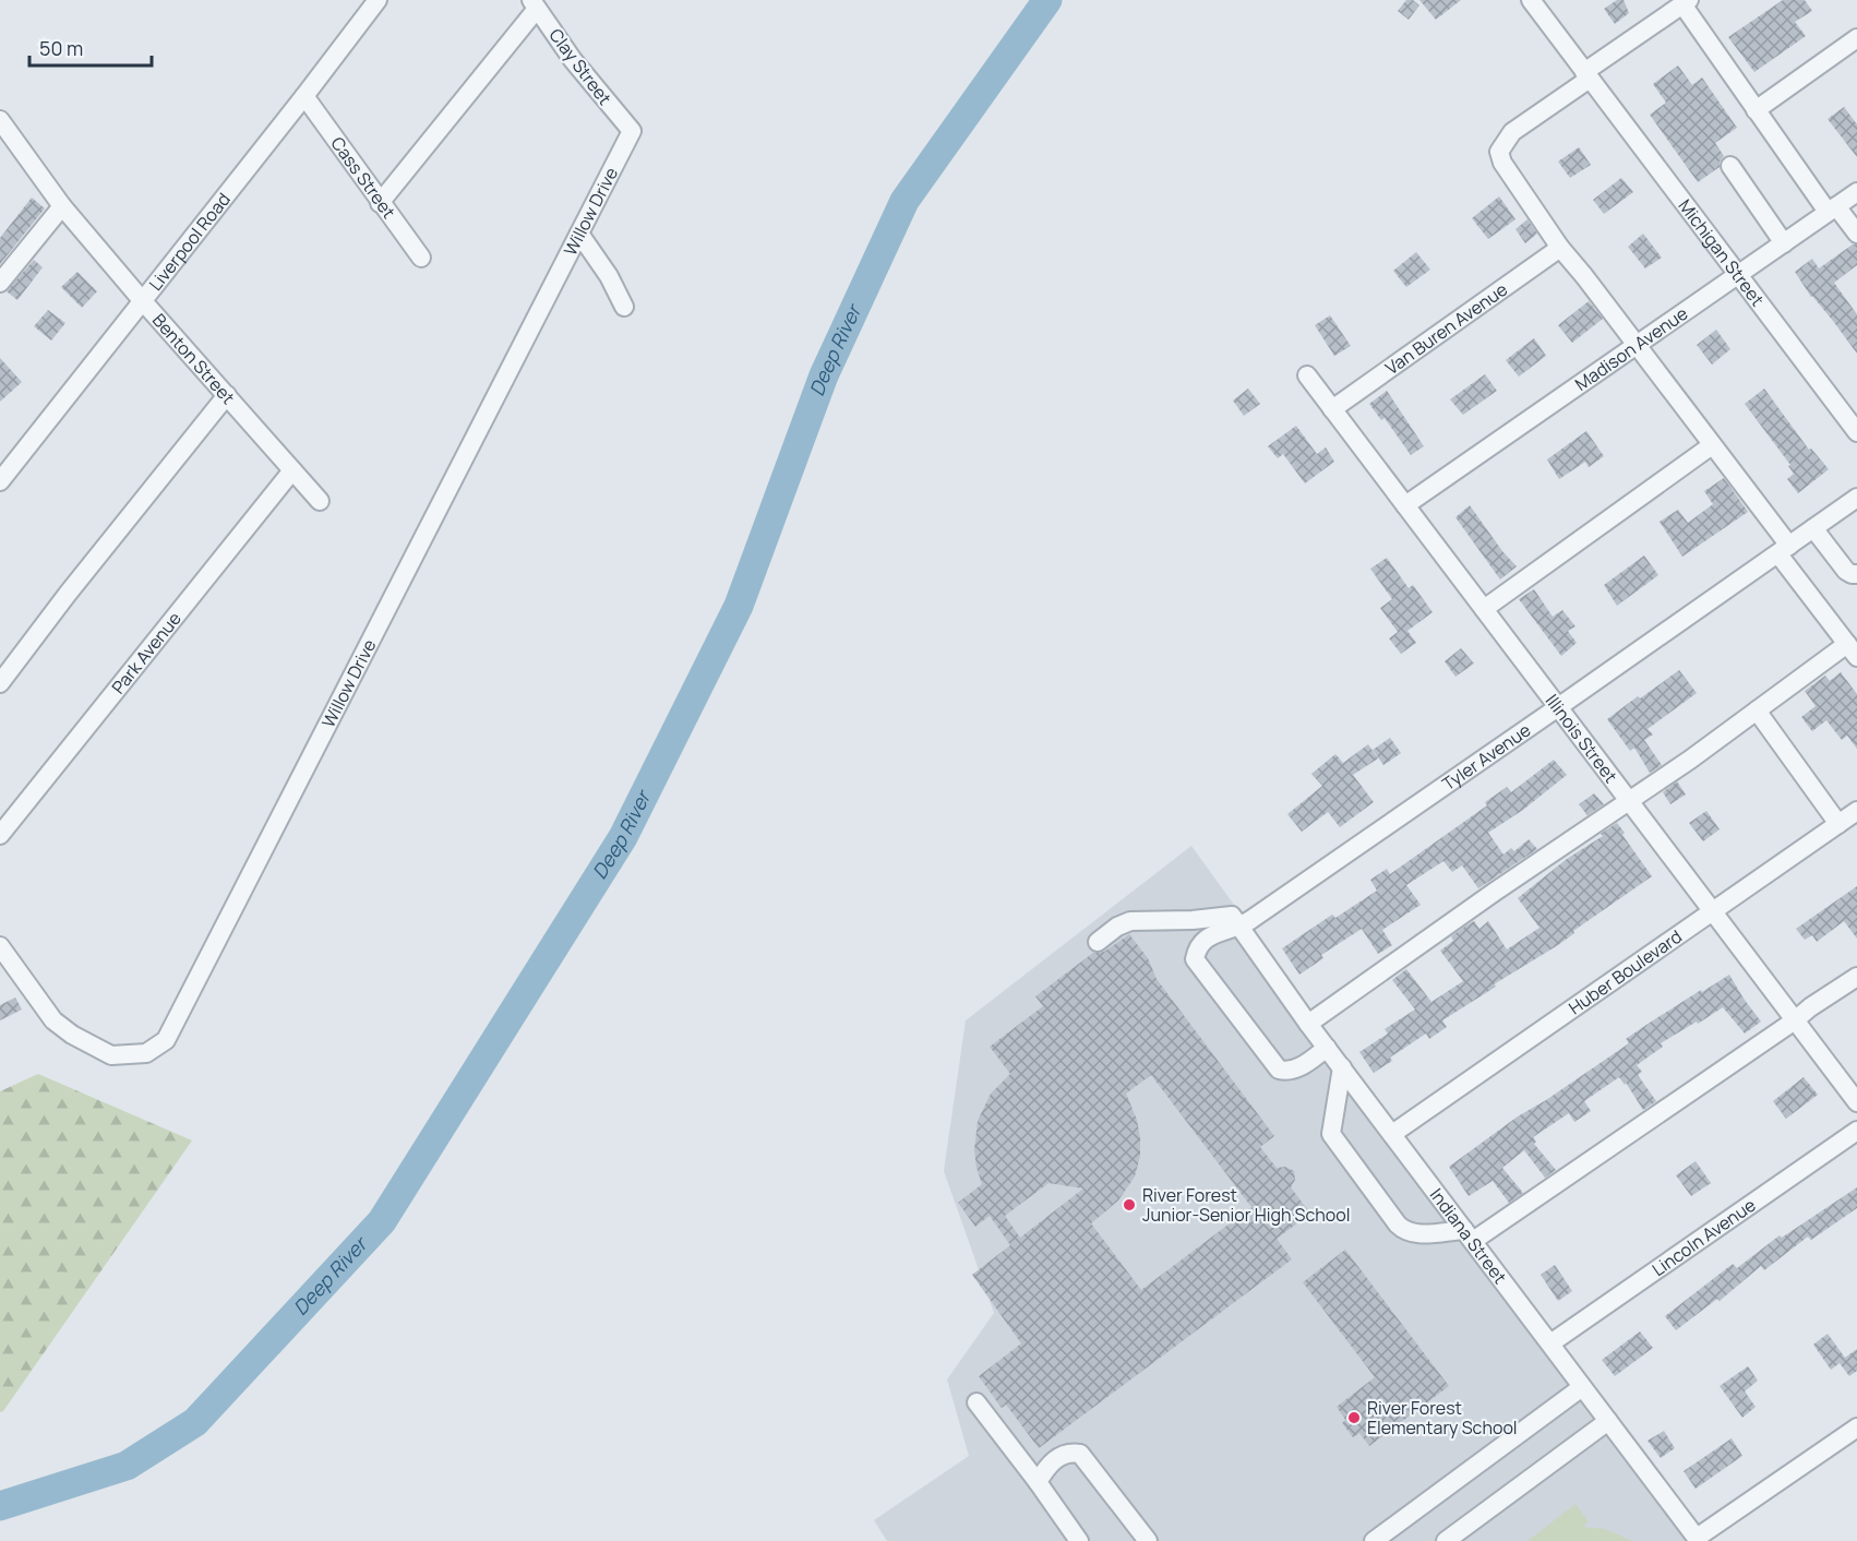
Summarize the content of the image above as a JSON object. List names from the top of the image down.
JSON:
{
  "streets": {
    "street": [
      "Clay Street",
      "Cass Street",
      "Willow Drive",
      "Liverpool Road",
      "Michigan Street",
      "Van Buren Avenue",
      "Madison Avenue",
      "Benton Street",
      "Park Avenue",
      "Illinois Street",
      "Tyler Avenue",
      "Huber Boulevard",
      "Indiana Street",
      "Lincoln Avenue"
    ]
  },
  "crossings": [
    ["Clay Street", "Willow Drive"],
    ["Cass Street", "Liverpool Road"],
    ["Liverpool Road", "Benton Street"],
    ["Michigan Street", "Madison Avenue"],
    ["Van Buren Avenue", "Illinois Street"],
    ["Madison Avenue", "Illinois Street"],
    ["Benton Street", "Park Avenue"],
    ["Illinois Street", "Tyler Avenue"],
    ["Illinois Street", "Huber Boulevard"],
    ["Tyler Avenue", "Indiana Street"],
    ["Huber Boulevard", "Indiana Street"],
    ["Indiana Street", "Lincoln Avenue"]
  ],
  "water": ["Deep River"],
  "places": ["River Forest Junior-Senior High School", "River Forest Elementary School"],
  "scale_bar": "50 m"
}
